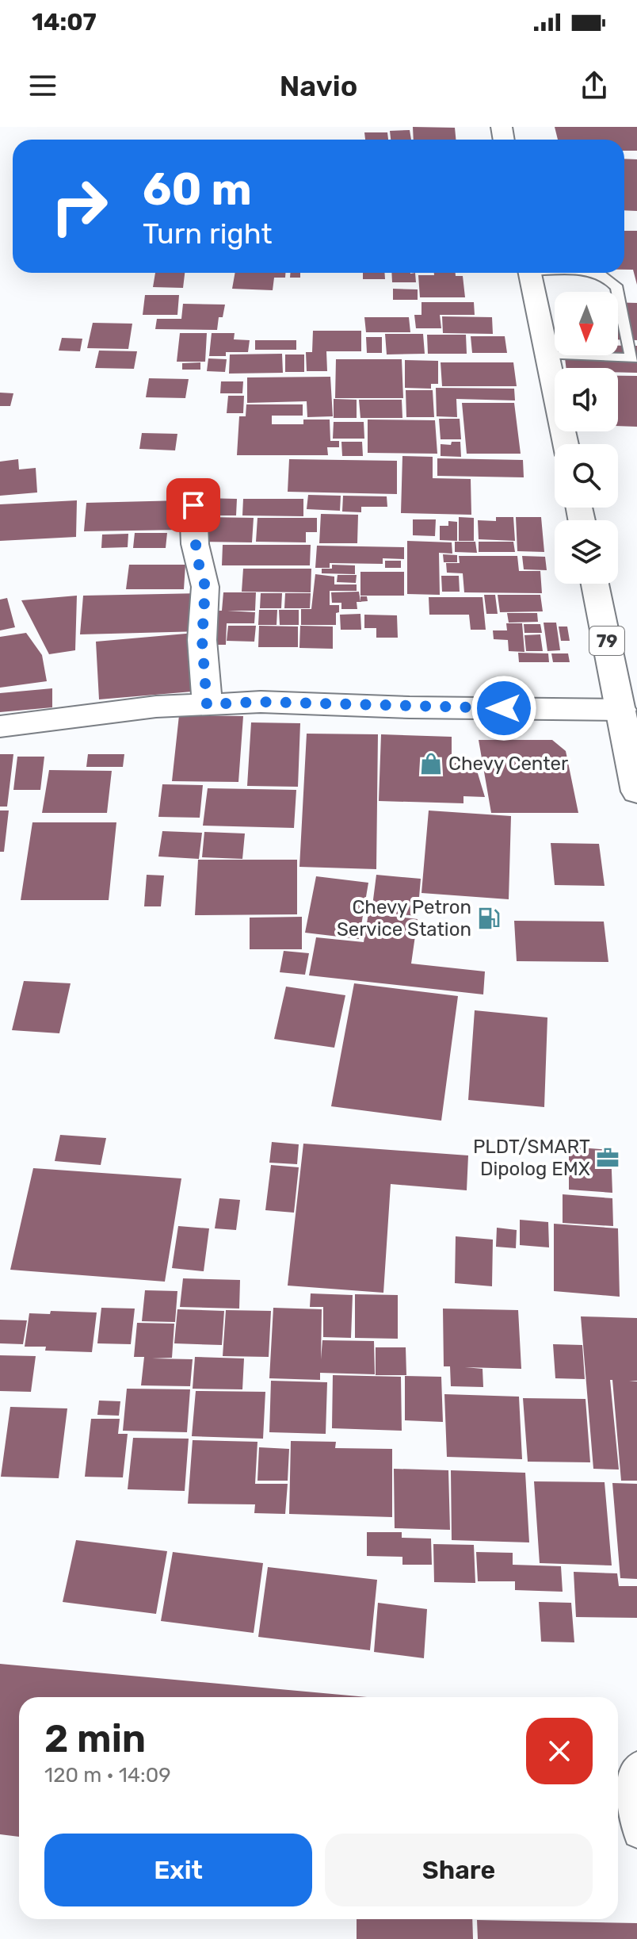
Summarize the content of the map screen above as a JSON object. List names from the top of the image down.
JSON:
{
  "streets": {
    "street": ["79"]
  },
  "places": {
    "shop": ["Chevy Center"],
    "fuel station": ["Chevy Petron Service Station"],
    "office": ["PLDT/SMART Dipolog EMX"]
  },
  "north": "bottom",
  "page": {
    "status": "14:07",
    "header": "Navio",
    "turn": ["60 m", "Turn right"],
    "heading": ["2 min", "120 m · 14:09"],
    "buttons": ["Exit", "Share"]
  }
}
